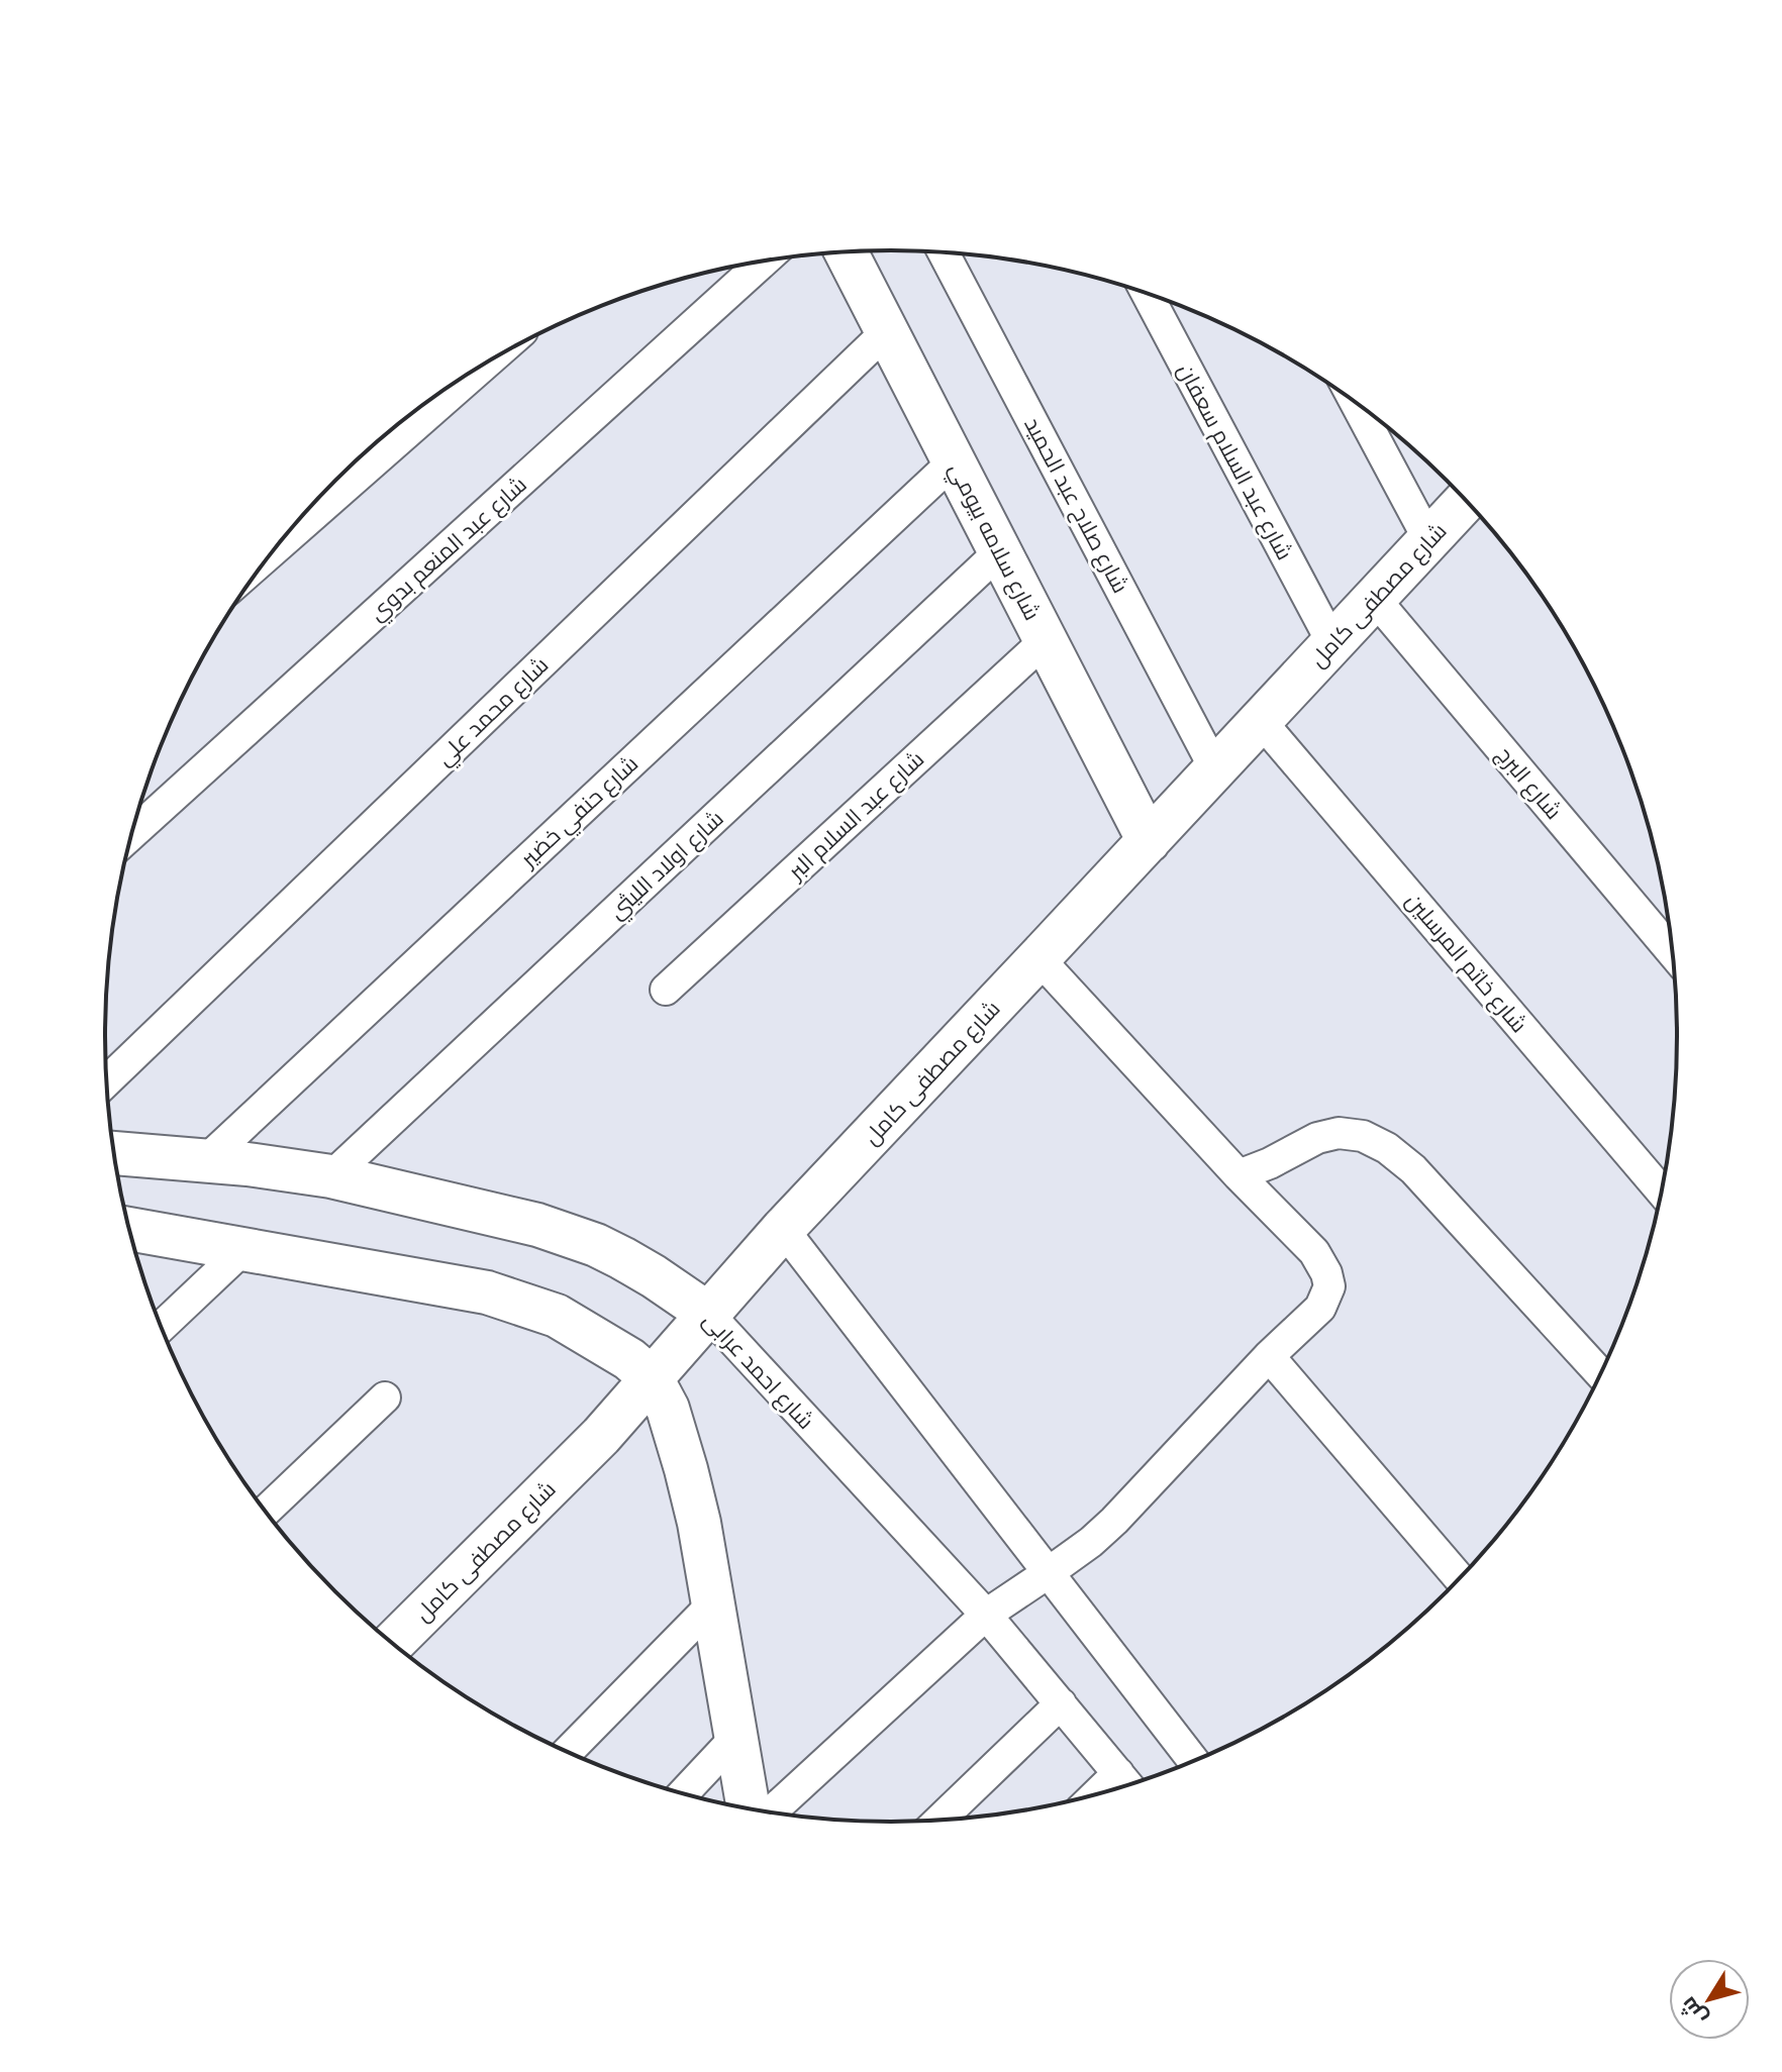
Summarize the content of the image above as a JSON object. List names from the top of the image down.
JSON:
{
  "streets": {
    "street": [
      "شارع عبد السلام سعفان",
      "شارع صلاح عبد الحميد",
      "شارع سلامه بيومي",
      "شارع عبد المنعم بدوي",
      "شارع مصطفى كامل",
      "شارع محمد علي",
      "شارع البرج",
      "شارع حنفي خضير",
      "شارع عبد السلام البر",
      "شارع اولاد الليثي",
      "شارع خاتم المرسلين",
      "شارع احمد عرابى"
    ]
  },
  "crossings": [
    ["شارع عبد السلام سعفان", "شارع مصطفى كامل"],
    ["شارع صلاح عبد الحميد", "شارع مصطفى كامل"],
    ["شارع سلامه بيومي", "شارع مصطفى كامل"],
    ["شارع سلامه بيومي", "شارع محمد علي"],
    ["شارع سلامه بيومي", "شارع حنفي خضير"],
    ["شارع سلامه بيومي", "شارع عبد السلام البر"],
    ["شارع سلامه بيومي", "شارع اولاد الليثي"],
    ["شارع مصطفى كامل", "شارع البرج"],
    ["شارع مصطفى كامل", "شارع خاتم المرسلين"],
    ["شارع مصطفى كامل", "شارع احمد عرابى"],
    ["شارع حنفي خضير", "شارع احمد عرابى"],
    ["شارع اولاد الليثي", "شارع احمد عرابى"]
  ],
  "north": "bottom left"
}
